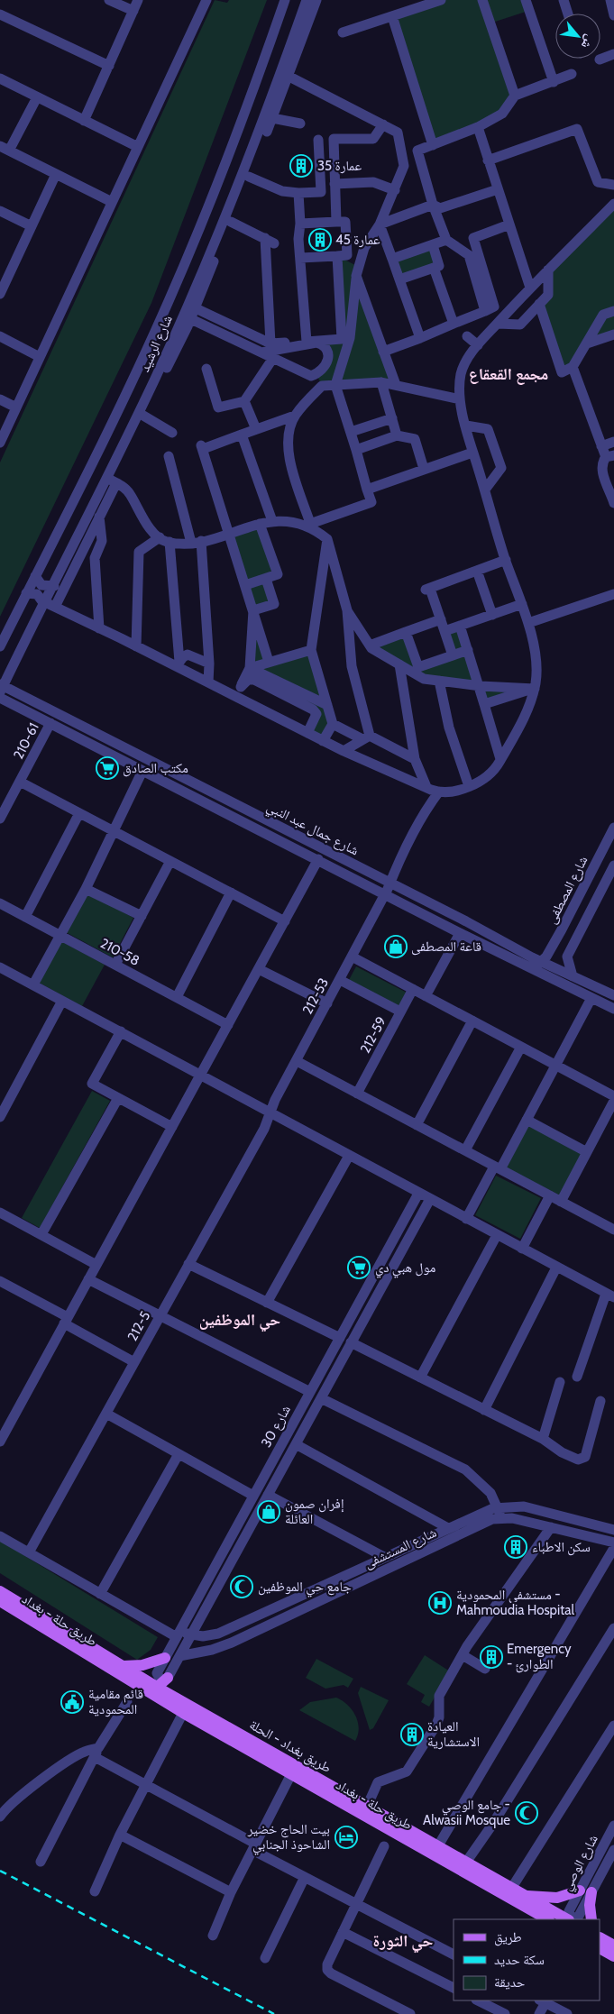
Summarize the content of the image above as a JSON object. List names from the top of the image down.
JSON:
{
  "streets": {
    "main road": ["طريق حلة - بغداد", "طريق بغداد - الحلة"],
    "street": [
      "شارع الرشيد",
      "210-61",
      "شارع جمال عبد النبي",
      "شارع المصطفى",
      "210-58",
      "212-53",
      "212-59",
      "212-5",
      "شارع 30",
      "شارع المستشفى",
      "شارع الوصي"
    ]
  },
  "crossings": [
    ["شارع الرشيد", "شارع جمال عبد النبي"],
    ["210-61", "شارع جمال عبد النبي"],
    ["شارع جمال عبد النبي", "شارع المصطفى"],
    ["شارع جمال عبد النبي", "212-53"],
    ["212-53", "212-5"],
    ["شارع 30", "شارع المستشفى"],
    ["طريق حلة - بغداد", "طريق بغداد - الحلة"],
    ["طريق بغداد - الحلة", "شارع الوصي"]
  ],
  "districts": ["مجمع القعقاع", "حي الموظفين", "حي الثورة"],
  "places": {
    "building": [
      "عمارة 35",
      "عمارة 45",
      "سكن الاطباء",
      "Emergency - الطوارئ",
      "العيادة الاستشارية"
    ],
    "supermarket": ["مكتب الصادق", "مول هبي دي"],
    "shop": ["قاعة المصطفى", "إفران صمون العائلة"],
    "mosque": ["جامع حي الموظفين", "جامع الوصي - Alwasii Mosque"],
    "hospital": ["مستشفى المحمودية - Mahmoudia Hospital"],
    "public building": ["قائم مقامية المحمودية"],
    "hotel": ["بيت الحاج خضير الشاحوذ الجنابي"]
  },
  "legend": ["طريق", "سكة حديد", "حديقة"],
  "north": "bottom right"
}
